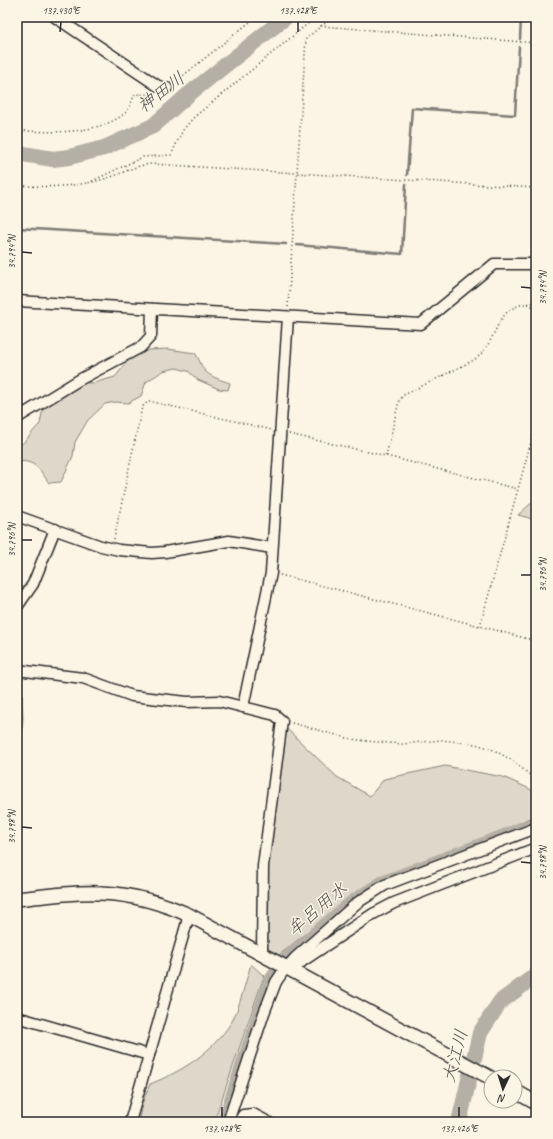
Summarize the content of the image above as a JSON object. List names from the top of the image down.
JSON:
{
  "water": ["神田川", "牟呂用水", "大江川"],
  "north": "bottom",
  "coordinates": [
    "137.430°E",
    "137.428°E",
    "34.794°N",
    "34.796°N",
    "34.798°N",
    "137.426°E"
  ]
}
